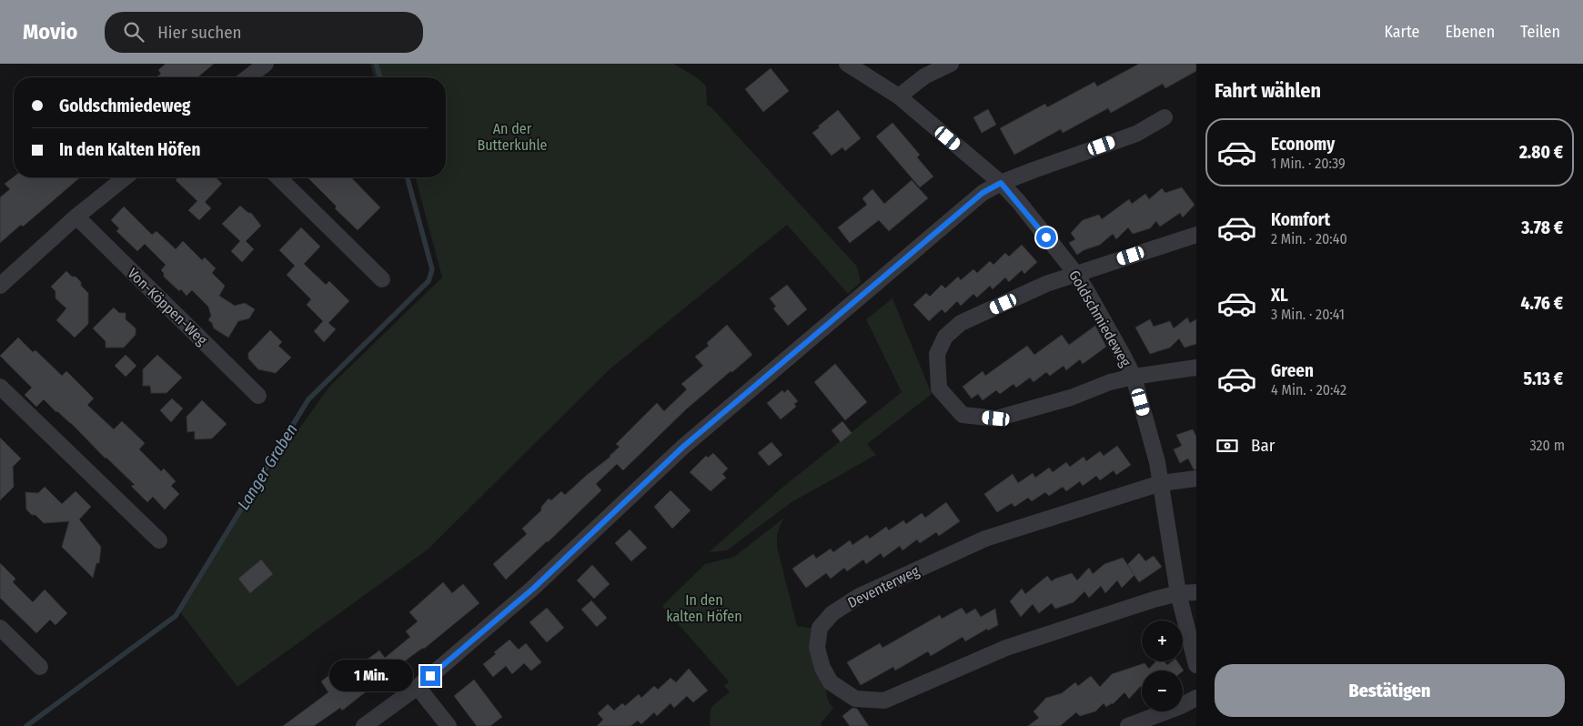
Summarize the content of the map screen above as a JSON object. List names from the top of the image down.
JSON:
{
  "streets": {
    "street": ["Von-Köppen-Weg", "Goldschmiedeweg", "Deventerweg"]
  },
  "crossings": [
    ["Goldschmiedeweg", "Deventerweg"]
  ],
  "water": ["Langer Graben"],
  "parks": ["An der Butterkuhle", "In den kalten Höfen"],
  "page": {
    "header": "Movio",
    "search": "Hier suchen",
    "nav": ["Karte", "Ebenen", "Teilen"],
    "heading": "Fahrt wählen",
    "banner": ["Goldschmiedeweg", "In den Kalten Höfen"],
    "list": [
      {
        "name": "Economy",
        "note": "1 Min. · 20:39",
        "value": "2.80 €"
      },
      {
        "name": "Komfort",
        "note": "2 Min. · 20:40",
        "value": "3.78 €"
      },
      {
        "name": "XL",
        "note": "3 Min. · 20:41",
        "value": "4.76 €"
      },
      {
        "name": "Green",
        "note": "4 Min. · 20:42",
        "value": "5.13 €"
      }
    ],
    "pay": ["Bar", "320 m"],
    "map_buttons": ["+", "−"],
    "buttons": "Bestätigen",
    "bubble": "1 Min."
  }
}
